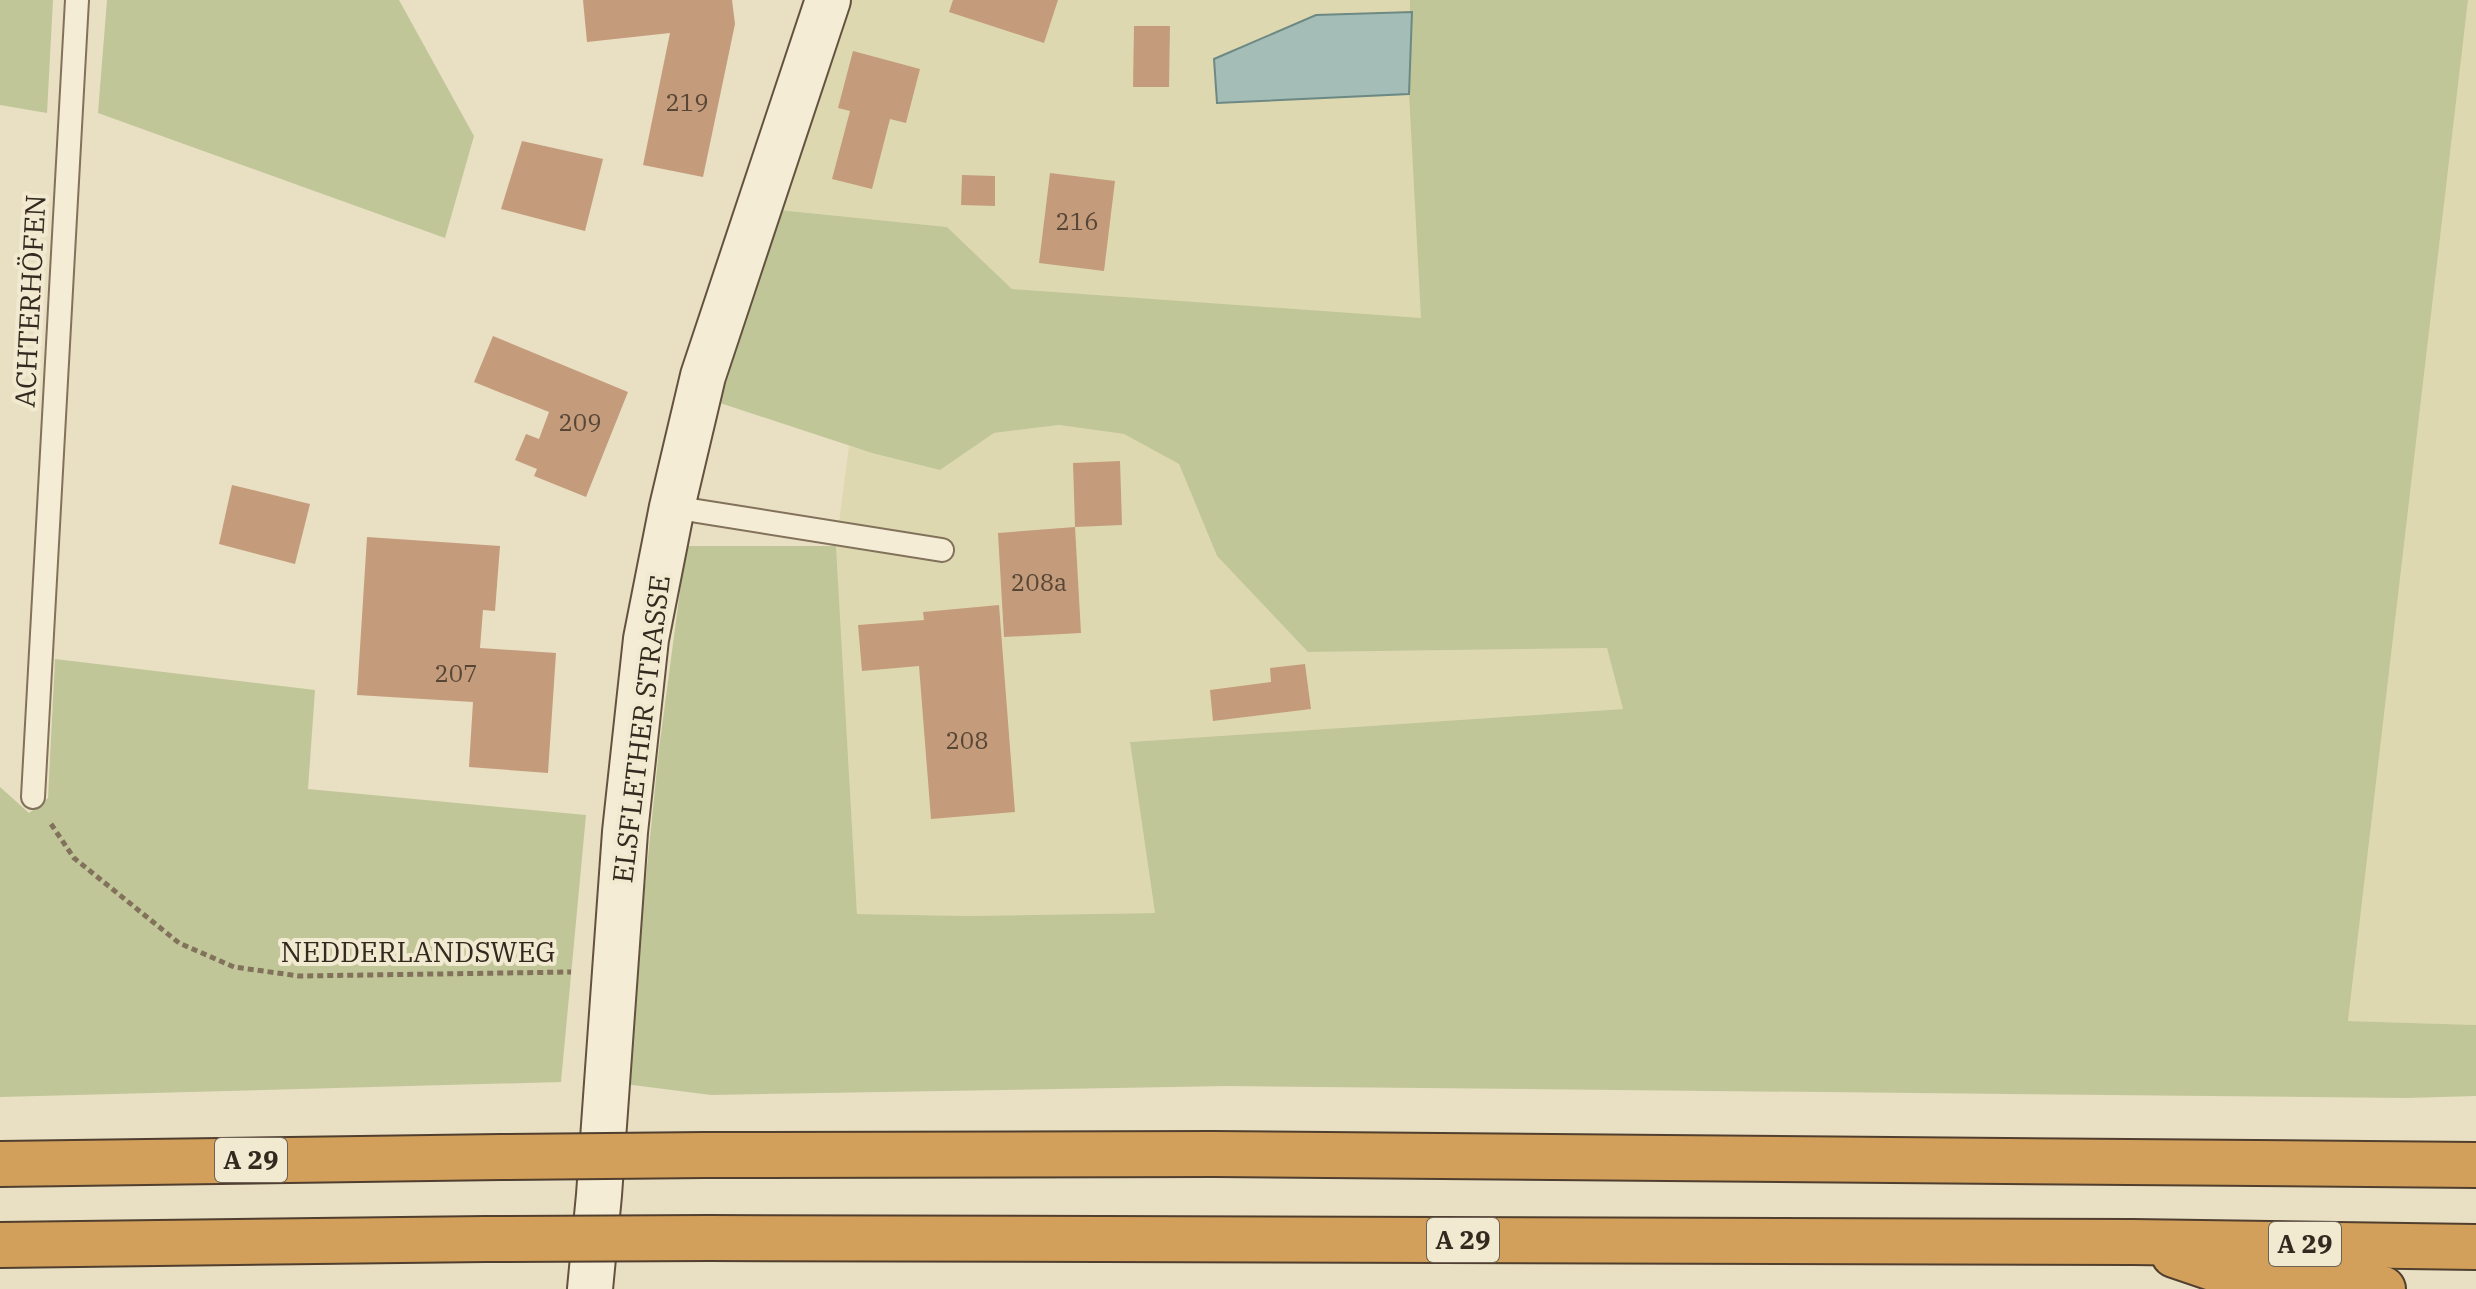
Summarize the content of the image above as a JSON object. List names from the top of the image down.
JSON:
{
  "streets": {
    "highway": ["A 29"],
    "main road": ["ELSFLETHER STRASSE"],
    "lane": ["ACHTERHÖFEN"],
    "path": ["NEDDERLANDSWEG"]
  },
  "crossings": [
    ["ACHTERHÖFEN", "NEDDERLANDSWEG"]
  ],
  "house_numbers": [
    "219",
    "216",
    "209",
    "208a",
    "207",
    "208"
  ]
}
